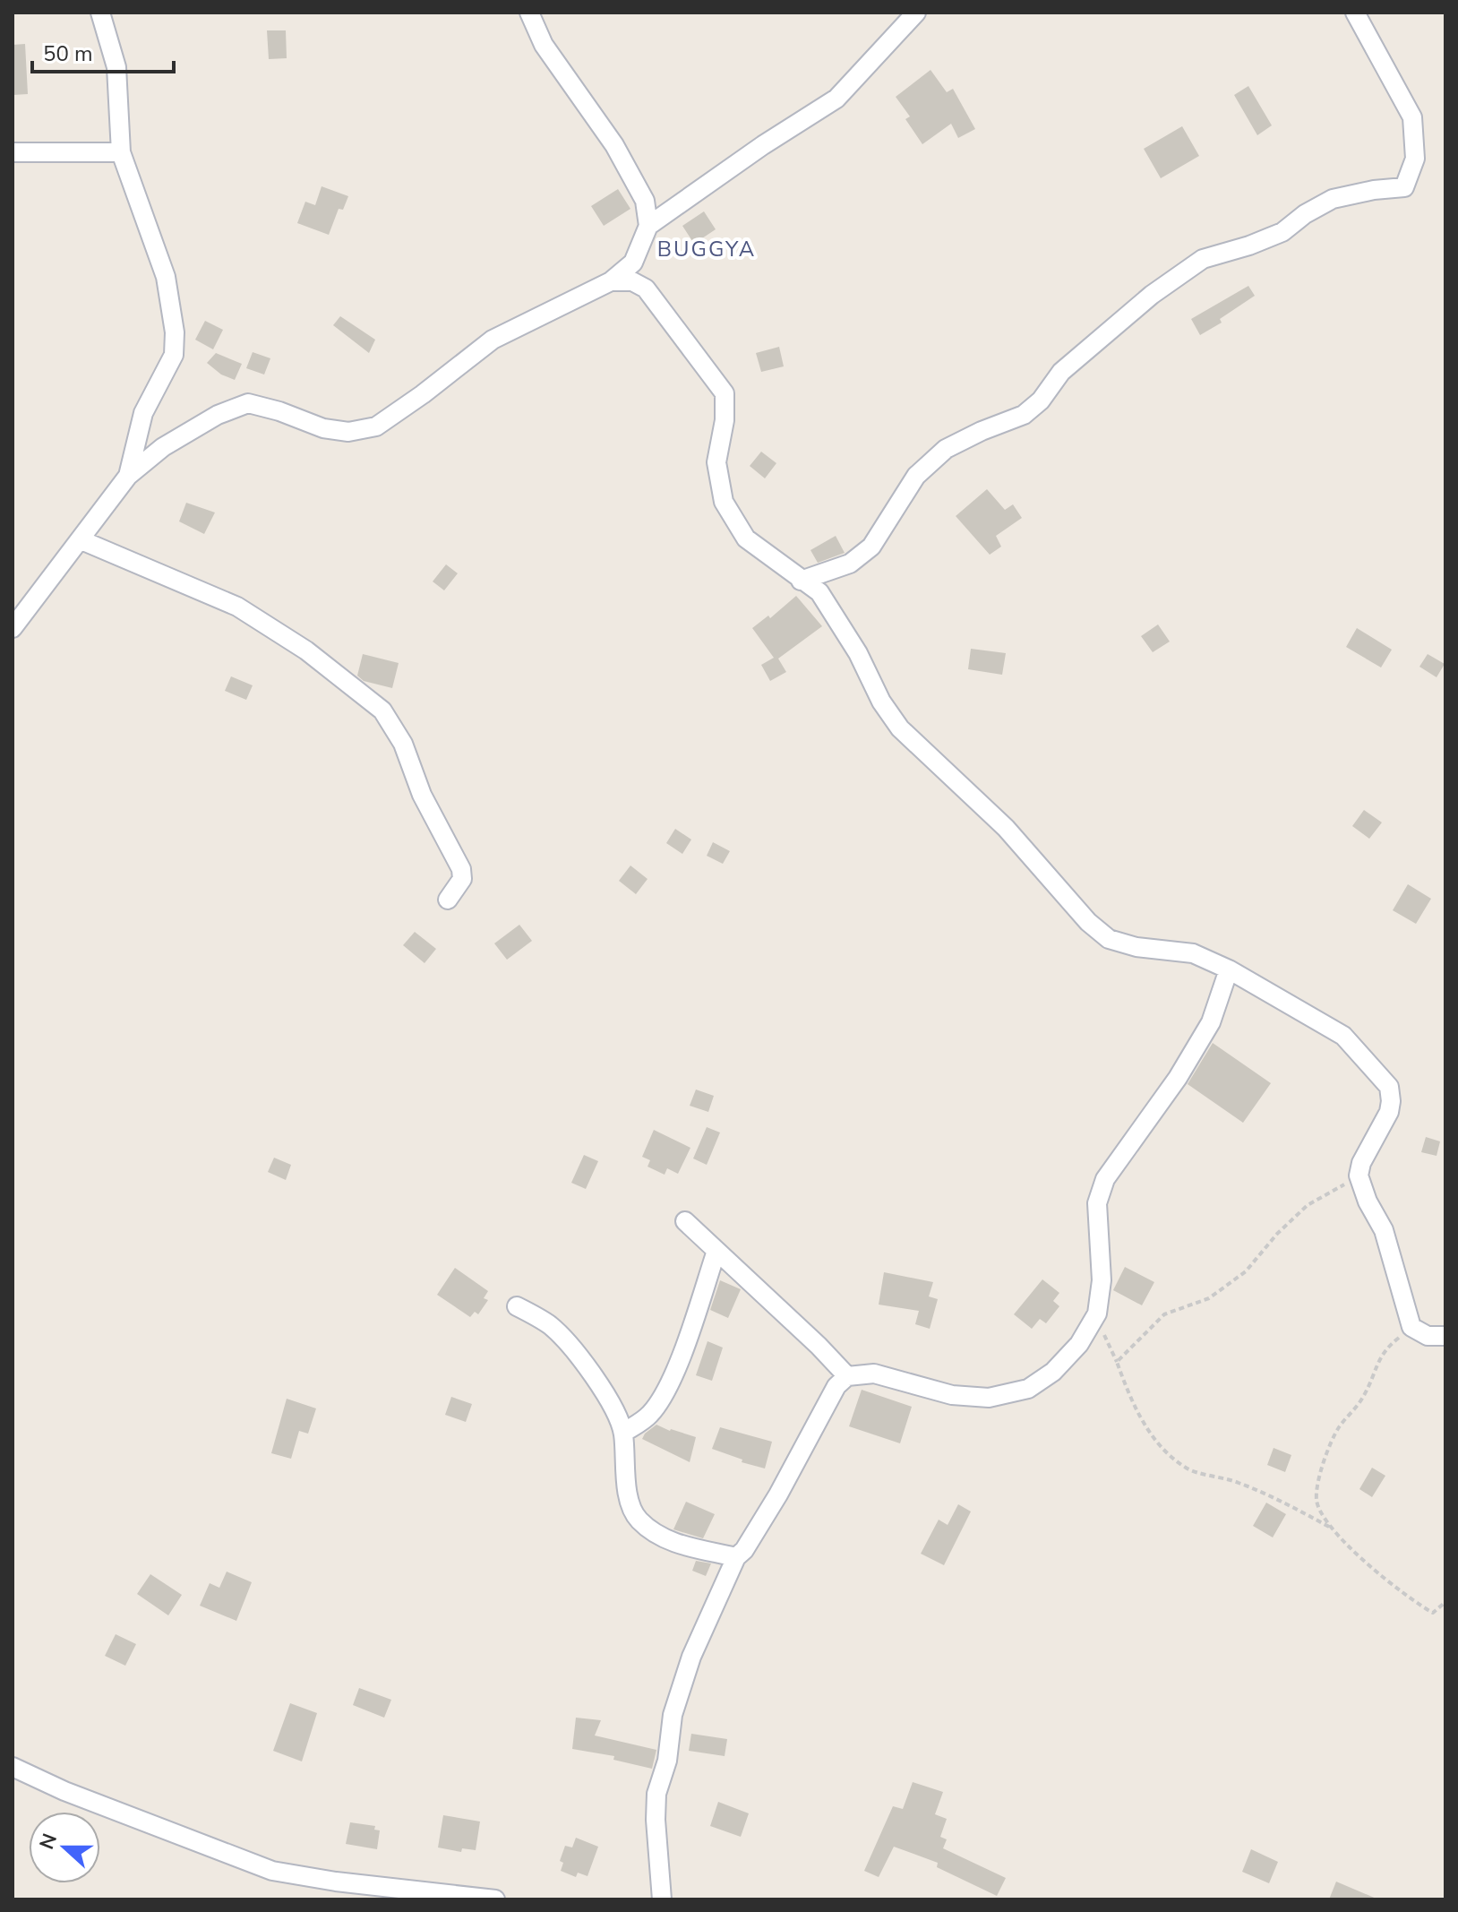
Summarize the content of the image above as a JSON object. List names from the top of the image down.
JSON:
{
  "districts": ["BUGGYA"],
  "scale_bar": "50 m",
  "north": "left"
}
